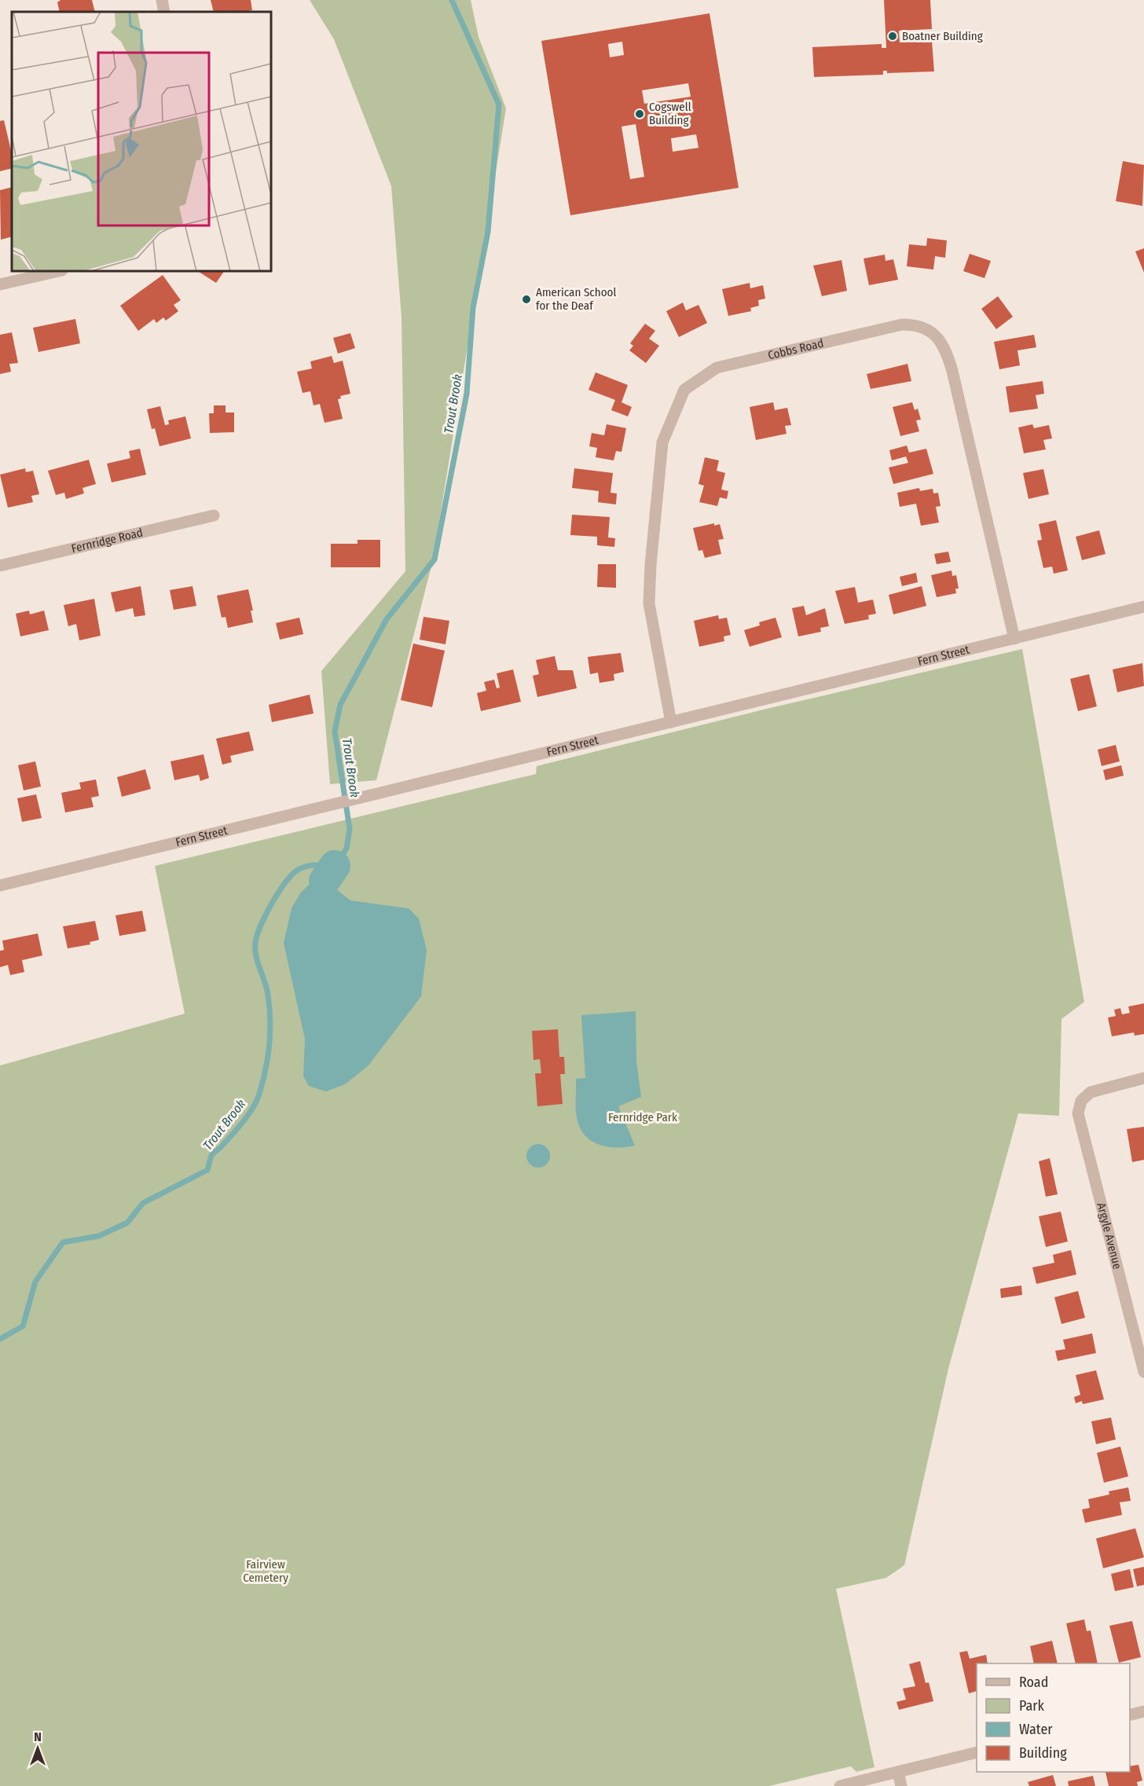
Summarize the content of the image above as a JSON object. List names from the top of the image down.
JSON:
{
  "streets": {
    "street": [
      "Cobbs Road",
      "Fernridge Road",
      "Fern Street",
      "Argyle Avenue"
    ]
  },
  "crossings": [
    ["Cobbs Road", "Fern Street"]
  ],
  "water": ["Trout Brook"],
  "parks": ["Fernridge Park", "Fairview Cemetery"],
  "places": ["Boatner Building", "Cogswell Building", "American School for the Deaf"],
  "legend": [
    "Road",
    "Park",
    "Water",
    "Building"
  ],
  "north": "top"
}
